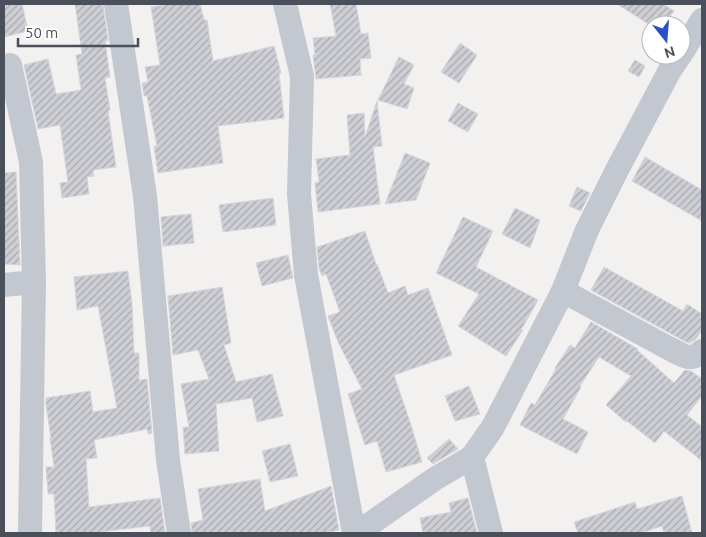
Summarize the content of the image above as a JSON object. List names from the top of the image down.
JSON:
{
  "scale_bar": "50 m",
  "north": "bottom"
}
